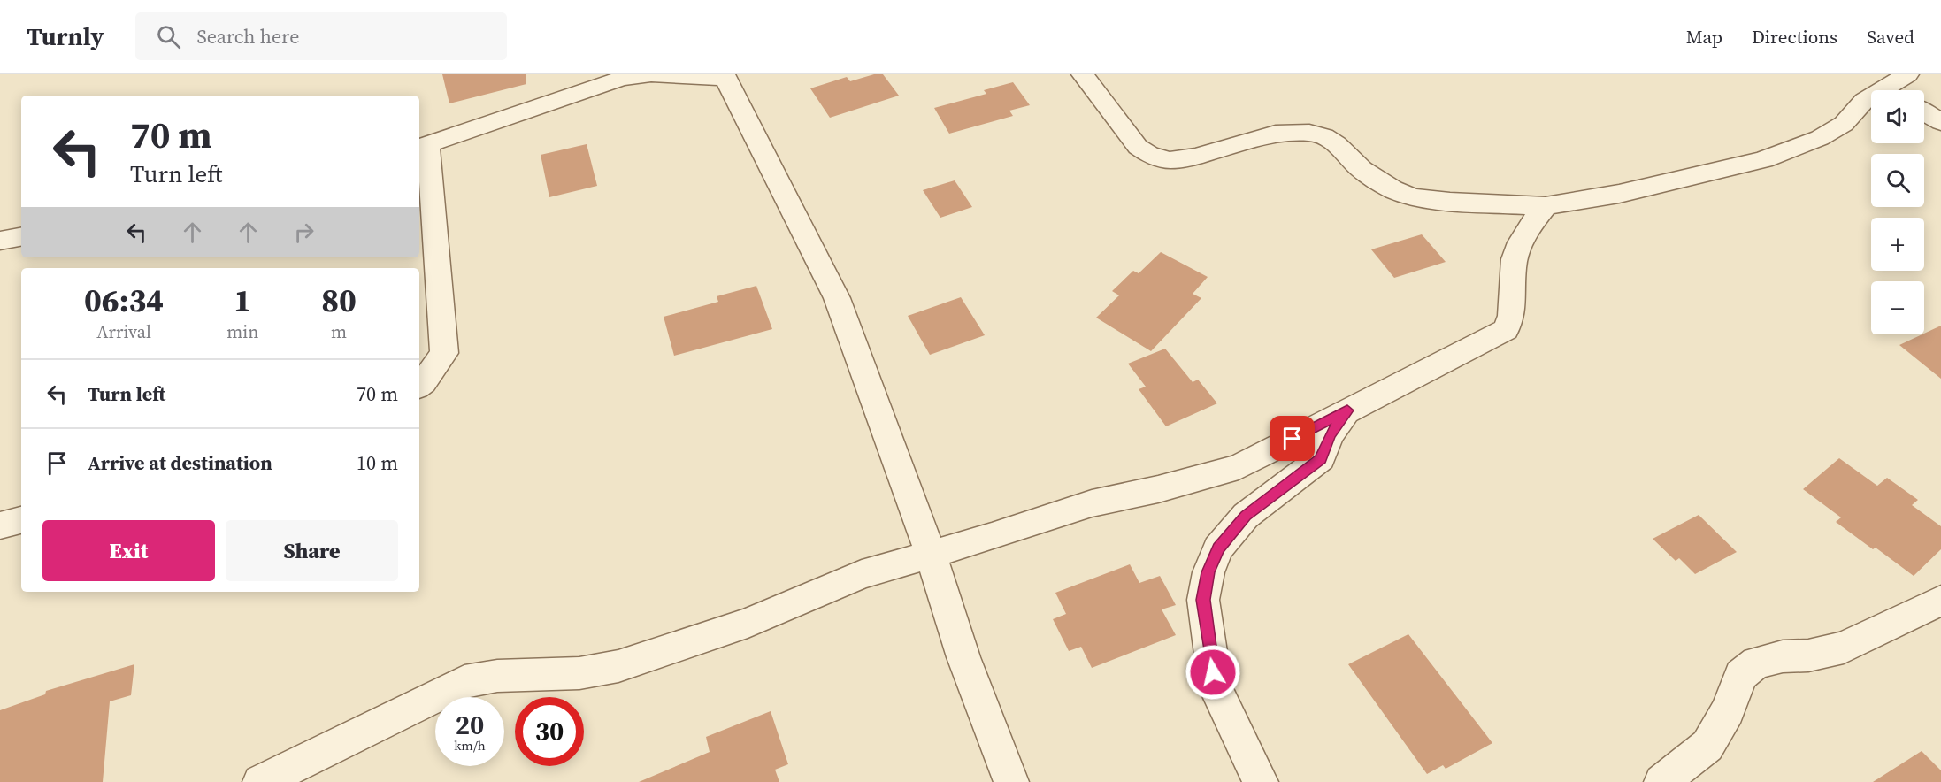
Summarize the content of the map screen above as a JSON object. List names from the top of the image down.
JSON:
{
  "page": {
    "header": "Turnly",
    "search": "Search here",
    "nav": ["Map", "Directions", "Saved"],
    "map_buttons": ["+", "−"],
    "turn": ["70 m", "Turn left"],
    "eta": [
      "06:34",
      "Arrival",
      "1",
      "min",
      "80",
      "m"
    ],
    "list": [
      {
        "name": "Turn left",
        "value": "70 m"
      },
      {
        "name": "Arrive at destination",
        "value": "10 m"
      }
    ],
    "buttons": ["Exit", "Share"],
    "speed": "20 km/h",
    "limit": "30"
  }
}
